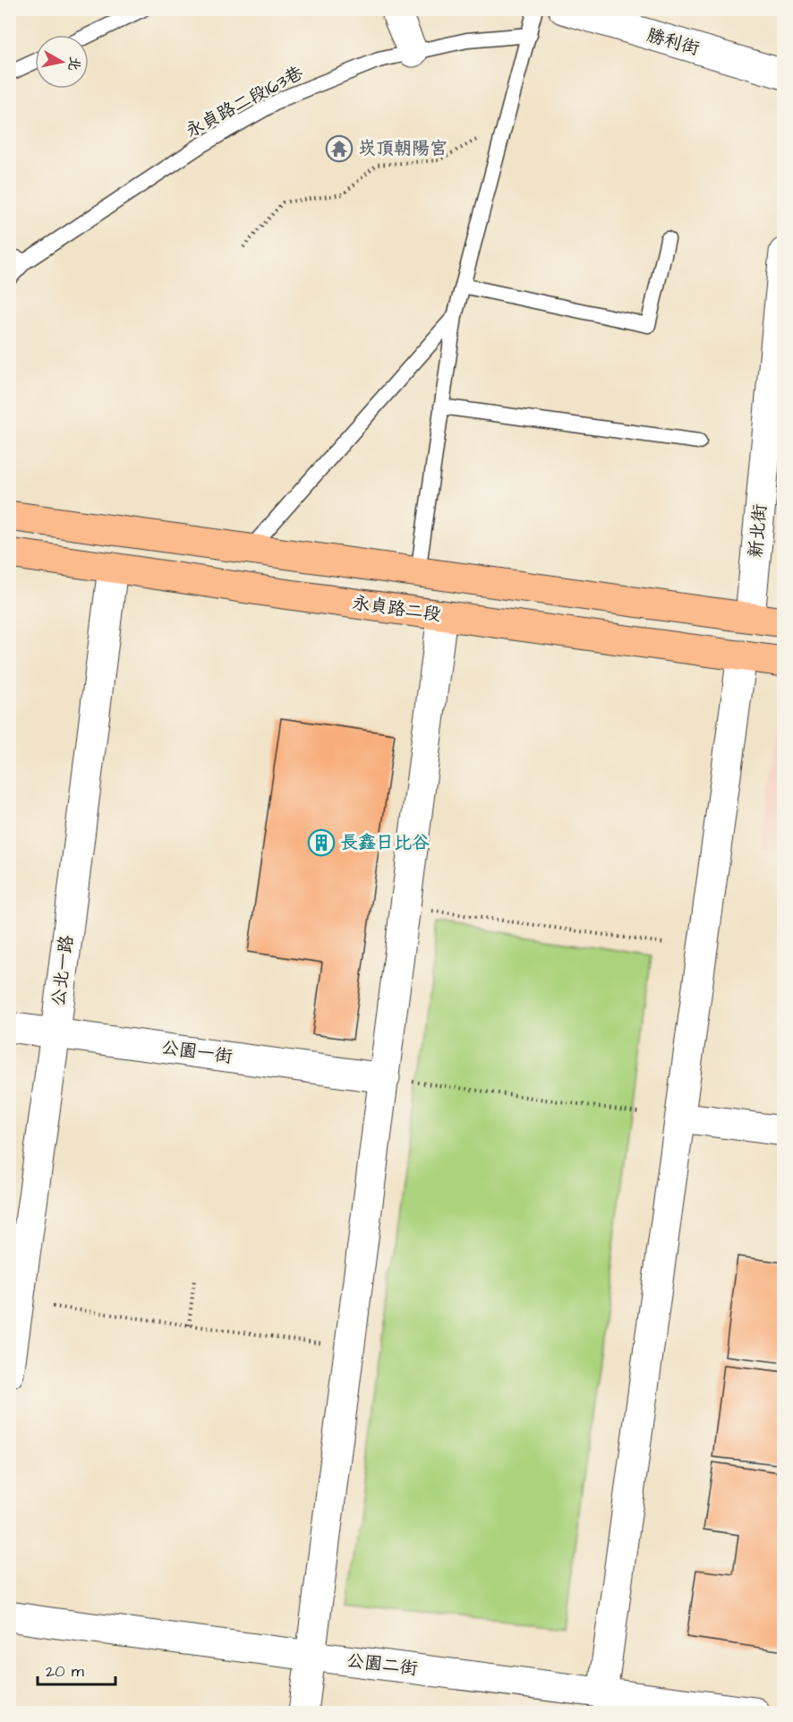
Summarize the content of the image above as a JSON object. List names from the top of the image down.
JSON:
{
  "streets": {
    "main road": ["永貞路二段"],
    "street": [
      "勝利街",
      "新北街",
      "公北一路",
      "公園一街",
      "公園二街"
    ],
    "lane": ["永貞路二段163巷"]
  },
  "crossings": [
    ["永貞路二段", "公北一路"],
    ["公北一路", "公園一街"]
  ],
  "places": {
    "temple": ["崁頂朝陽宮"],
    "building": ["長鑫日比谷"]
  },
  "scale_bar": "20 m",
  "north": "right"
}
